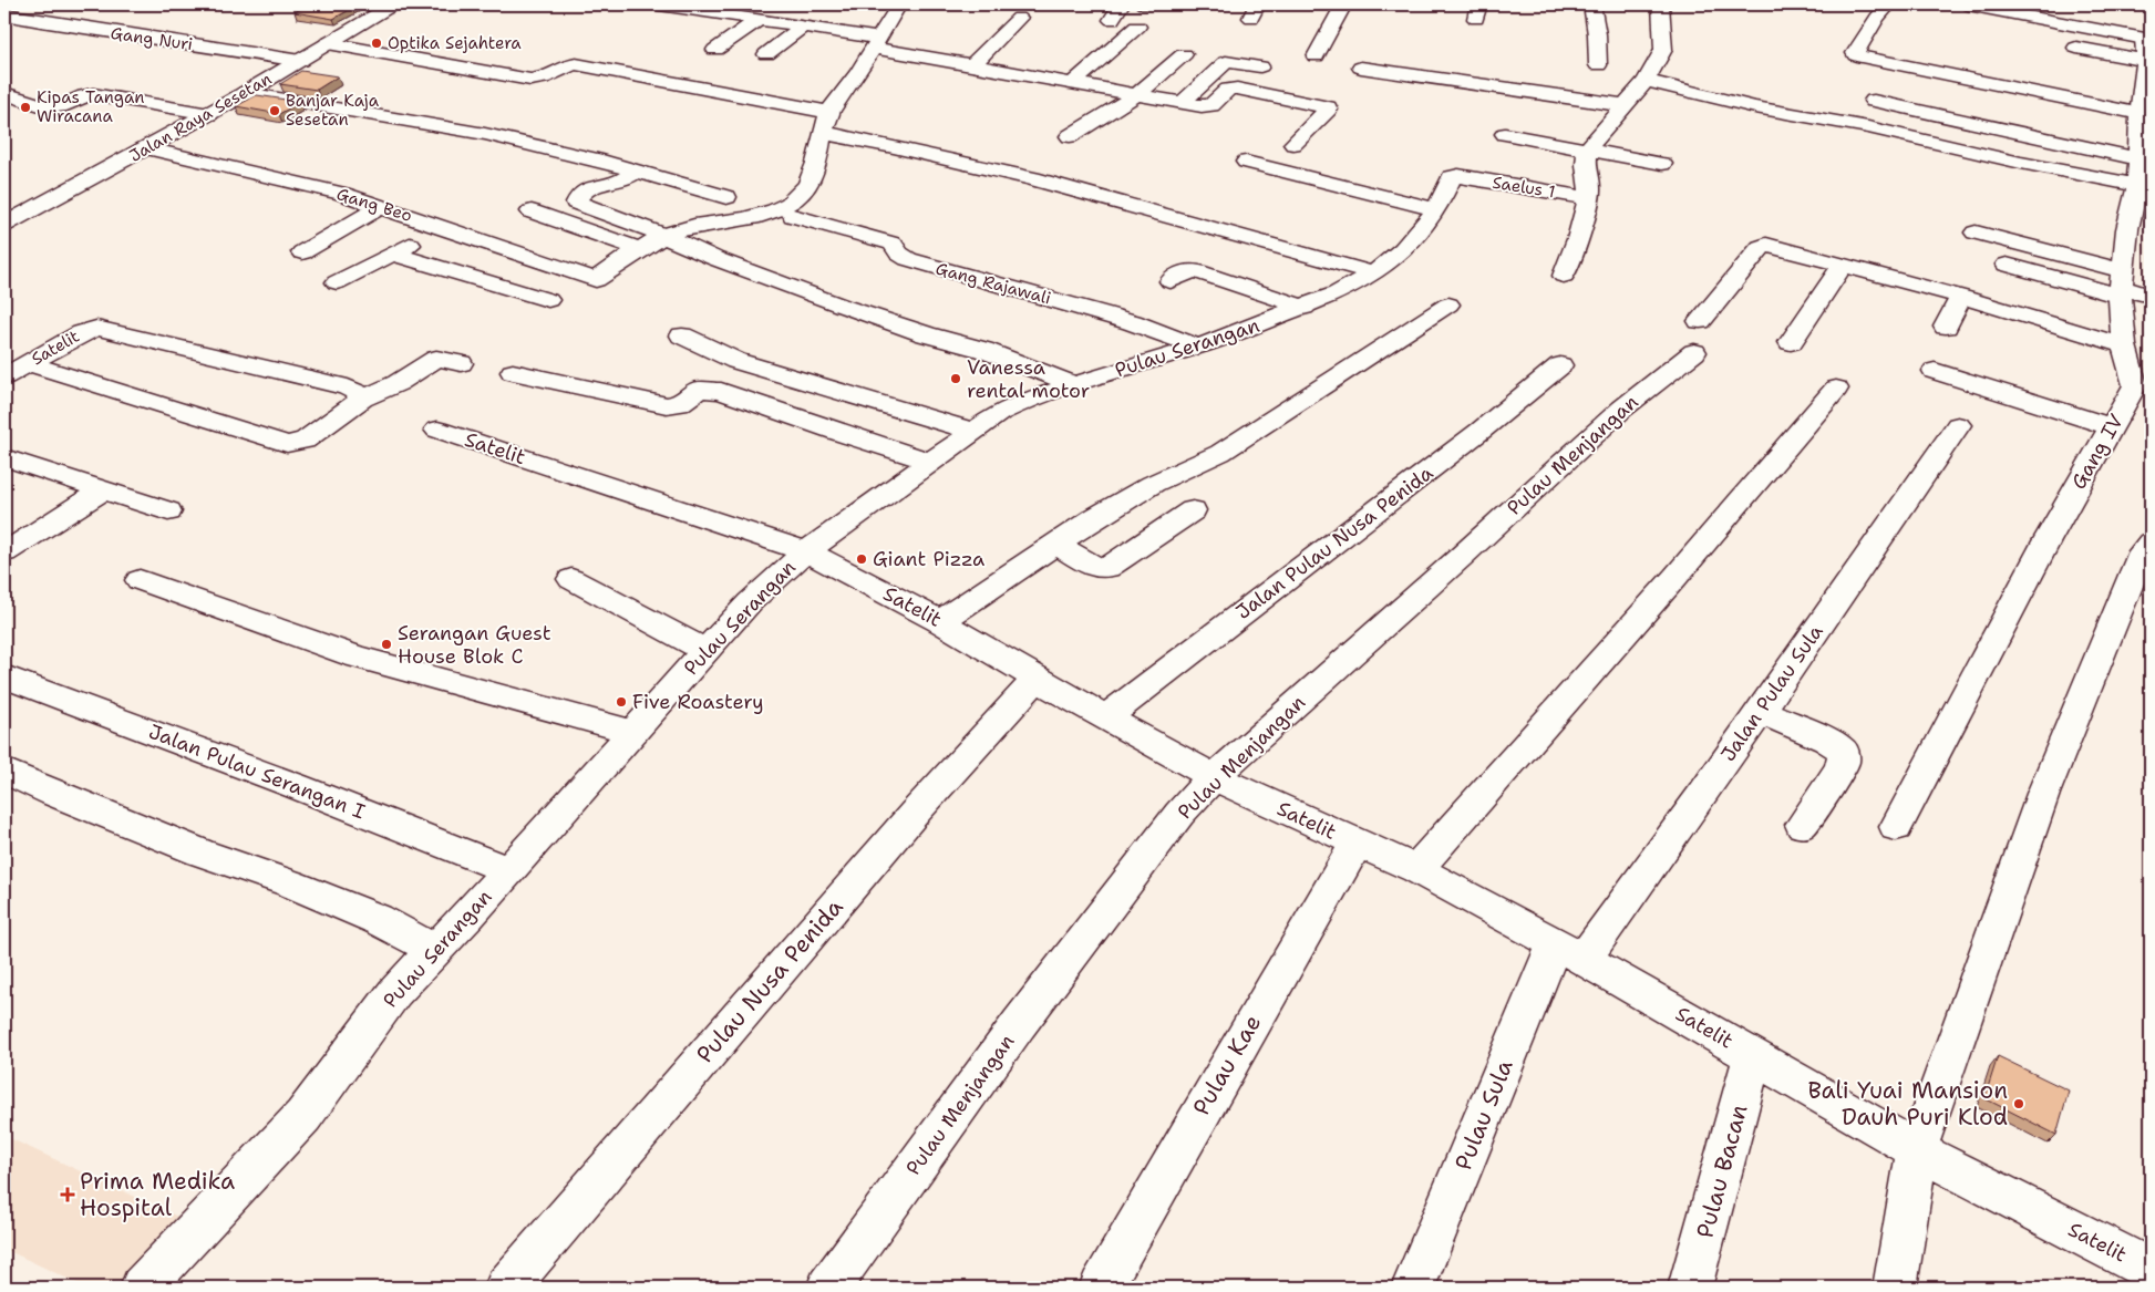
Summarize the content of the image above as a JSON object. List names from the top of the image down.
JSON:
{
  "streets": {
    "street": [
      "Gang Nuri",
      "Jalan Raya Sesetan",
      "Saelus 1",
      "Gang Beo",
      "Gang Rajawali",
      "Satelit",
      "Pulau Serangan",
      "Gang IV",
      "Pulau Menjangan",
      "Jalan Pulau Nusa Penida",
      "Jalan Pulau Sula",
      "Jalan Pulau Serangan I",
      "Pulau Nusa Penida",
      "Pulau Kae",
      "Pulau Sula",
      "Pulau Bacan"
    ]
  },
  "crossings": [
    ["Gang Nuri", "Jalan Raya Sesetan"],
    ["Jalan Raya Sesetan", "Gang Beo"],
    ["Saelus 1", "Pulau Serangan"],
    ["Gang Rajawali", "Pulau Serangan"],
    ["Satelit", "Pulau Serangan"],
    ["Satelit", "Pulau Menjangan"],
    ["Satelit", "Jalan Pulau Nusa Penida"],
    ["Satelit", "Jalan Pulau Sula"],
    ["Satelit", "Pulau Nusa Penida"],
    ["Satelit", "Pulau Kae"],
    ["Satelit", "Pulau Sula"],
    ["Satelit", "Pulau Bacan"],
    ["Pulau Serangan", "Jalan Pulau Serangan I"],
    ["Jalan Pulau Sula", "Pulau Sula"]
  ],
  "places": {
    "other": [
      "Optika Sejahtera",
      "Kipas Tangan Wiracana",
      "Banjar Kaja Sesetan",
      "Vanessa rental motor",
      "Giant Pizza",
      "Serangan Guest House Blok C",
      "Five Roastery",
      "Bali Yuai Mansion Dauh Puri Klod"
    ],
    "health": ["Prima Medika Hospital"]
  }
}
